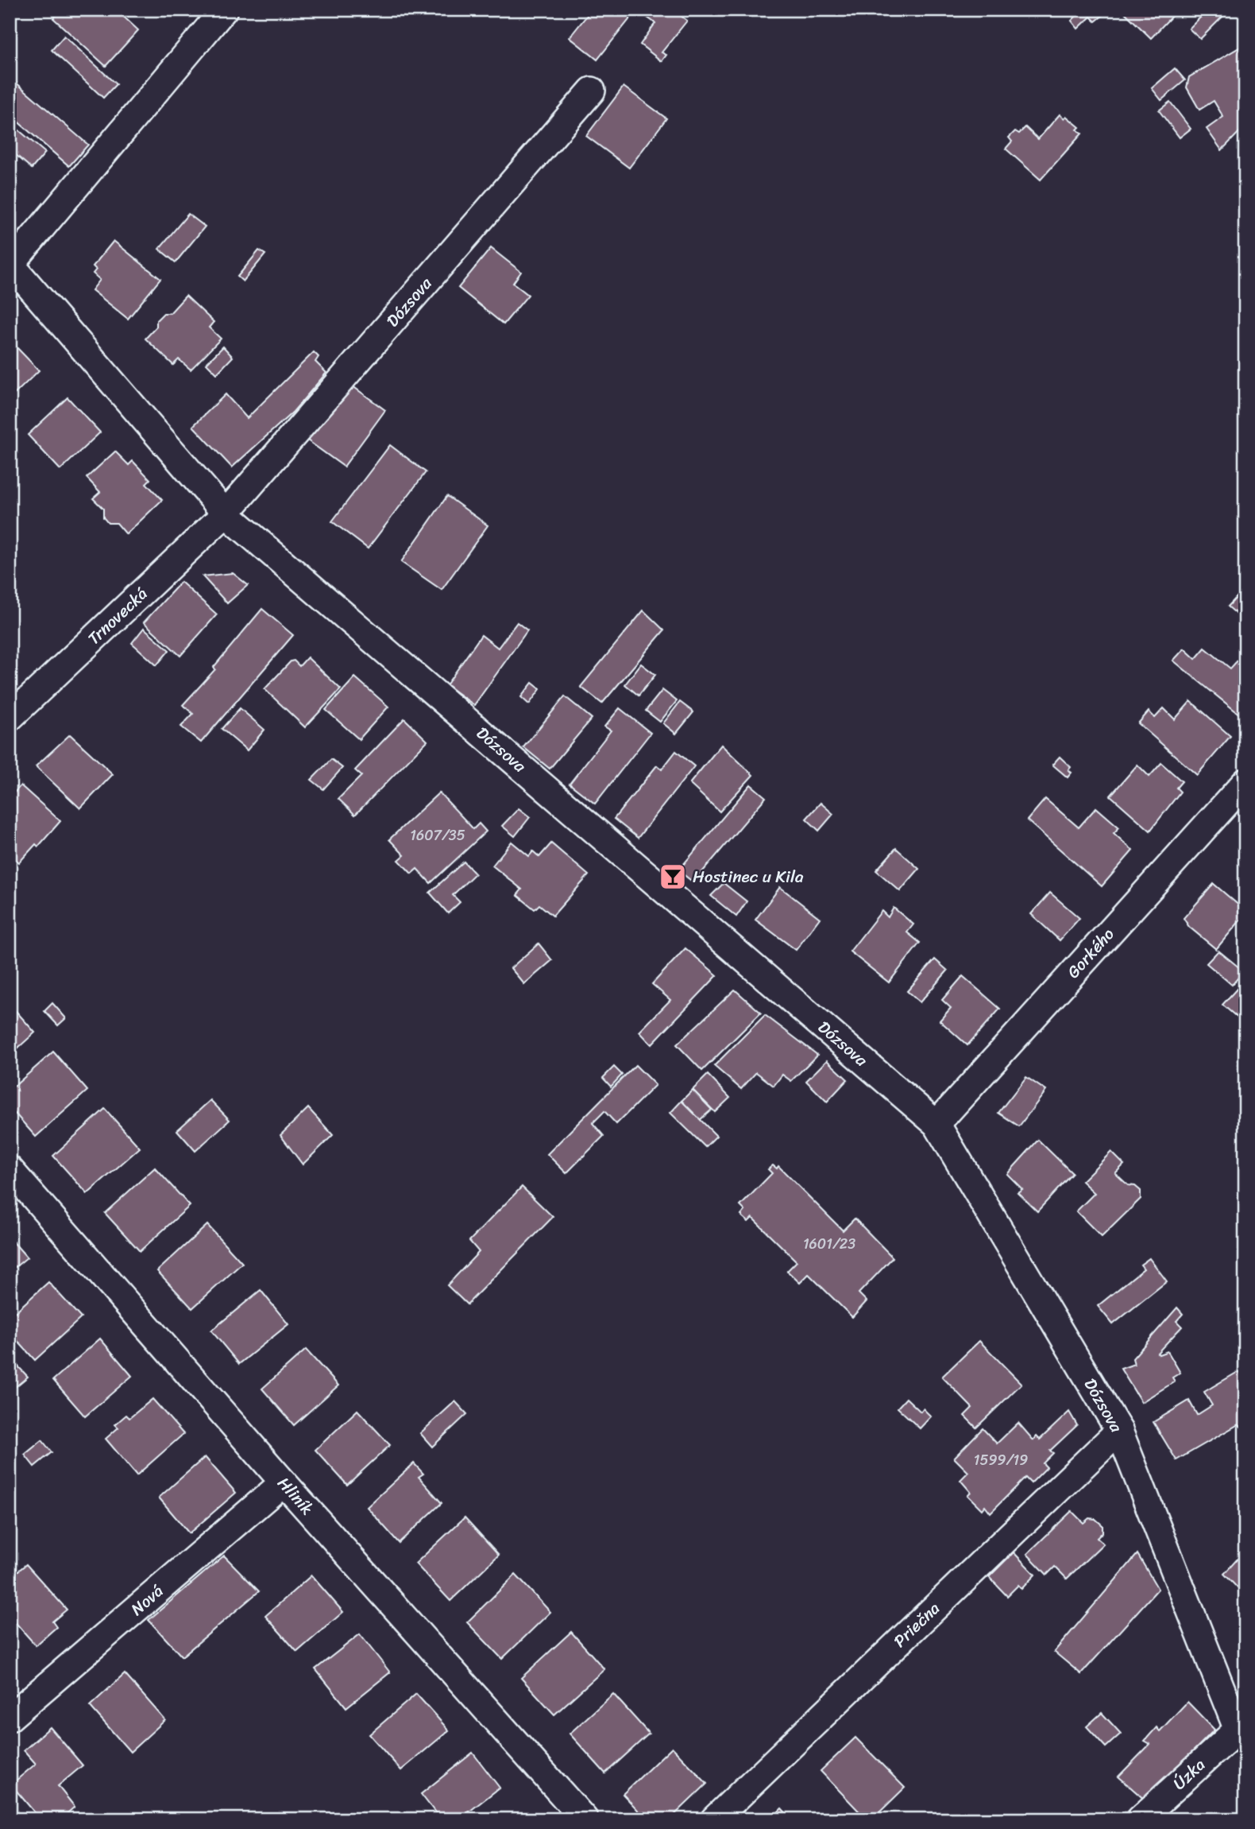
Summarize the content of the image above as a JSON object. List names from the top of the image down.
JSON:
{
  "streets": {
    "street": [
      "Dózsova",
      "Trnovecká",
      "Gorkého",
      "Hliník",
      "Nová",
      "Priečna",
      "Úzka"
    ]
  },
  "crossings": [
    ["Dózsova", "Trnovecká"],
    ["Dózsova", "Gorkého"],
    ["Dózsova", "Priečna"],
    ["Dózsova", "Úzka"],
    ["Hliník", "Nová"]
  ],
  "places": {
    "bar": ["Hostinec u Kila"]
  },
  "house_numbers": ["1607/35", "1601/23", "1599/19"]
}
